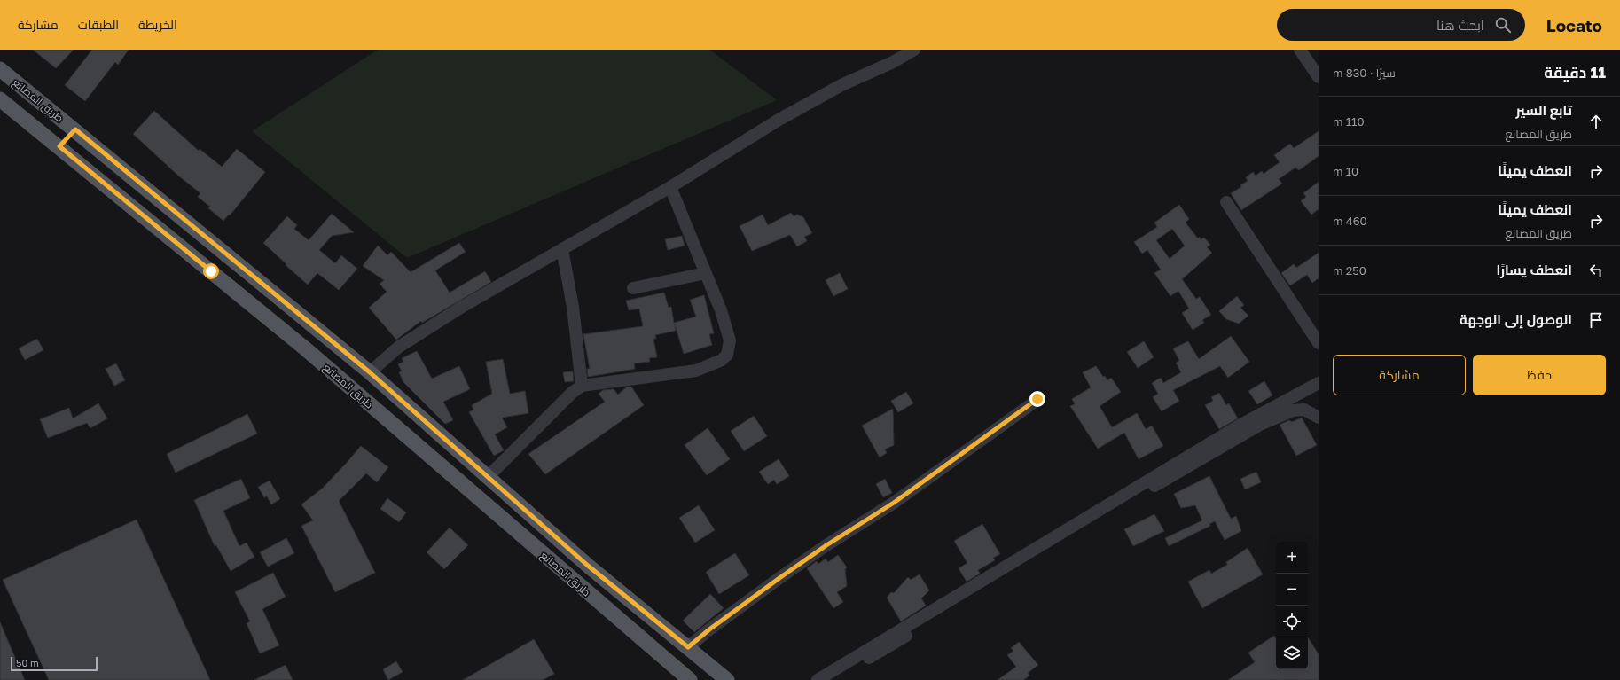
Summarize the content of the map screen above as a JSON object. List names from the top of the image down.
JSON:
{
  "streets": {
    "main road": ["طريق المصانع"]
  },
  "scale_bar": "50 m",
  "page": {
    "header": "Locato",
    "search": "ابحث هنا",
    "nav": ["الخريطة", "الطبقات", "مشاركة"],
    "heading": ["11 دقيقة", "سيرًا · 830 m"],
    "list": [
      ["تابع السير", "طريق المصانع", "110 m"],
      ["انعطف يمينًا", "10 m"],
      ["انعطف يمينًا", "طريق المصانع", "460 m"],
      ["انعطف يسارًا", "250 m"],
      "الوصول إلى الوجهة"
    ],
    "buttons": ["حفظ", "مشاركة"],
    "map_buttons": ["+", "−"],
    "scale": "50 m"
  }
}
